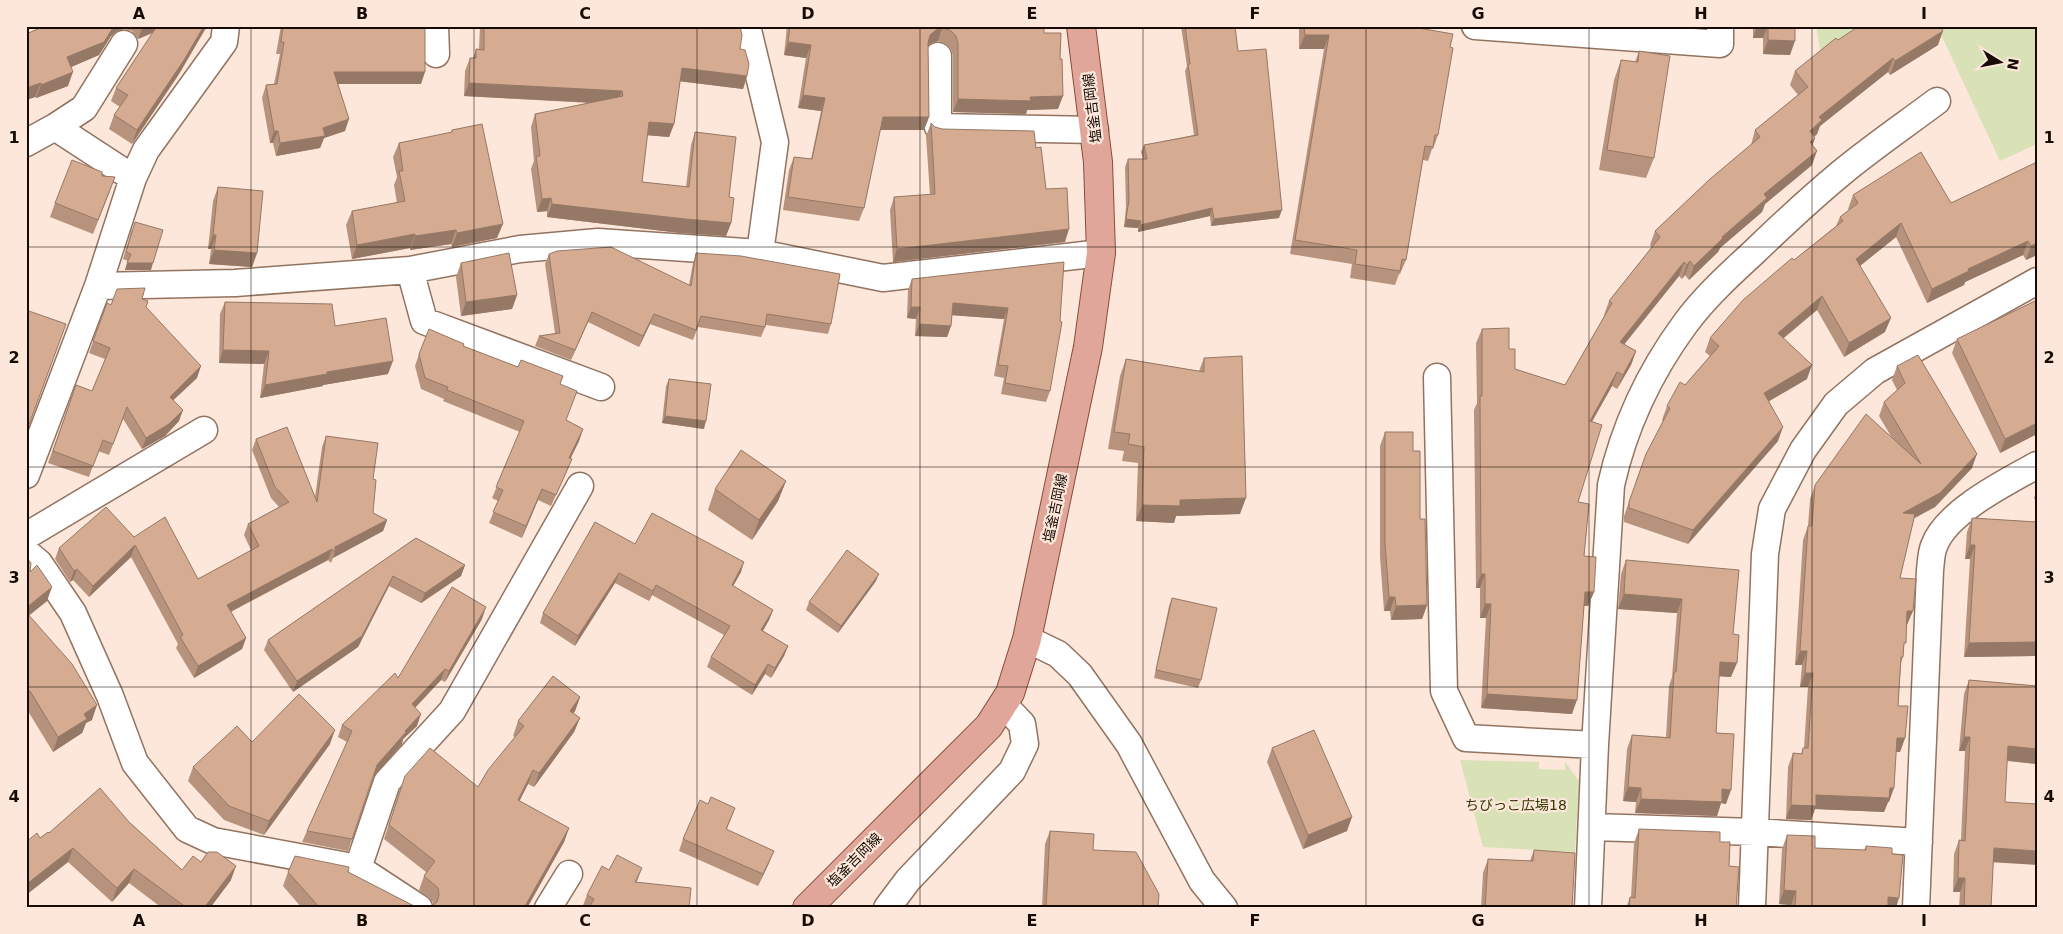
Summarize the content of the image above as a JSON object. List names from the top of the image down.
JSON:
{
  "streets": {
    "main road": ["塩釜吉岡線"]
  },
  "parks": ["ちびっこ広場18"],
  "north": "right",
  "grid": {
    "columns": [
      "A",
      "B",
      "C",
      "D",
      "E",
      "F",
      "G",
      "H",
      "I"
    ],
    "rows": [
      "1",
      "2",
      "3",
      "4"
    ]
  }
}
